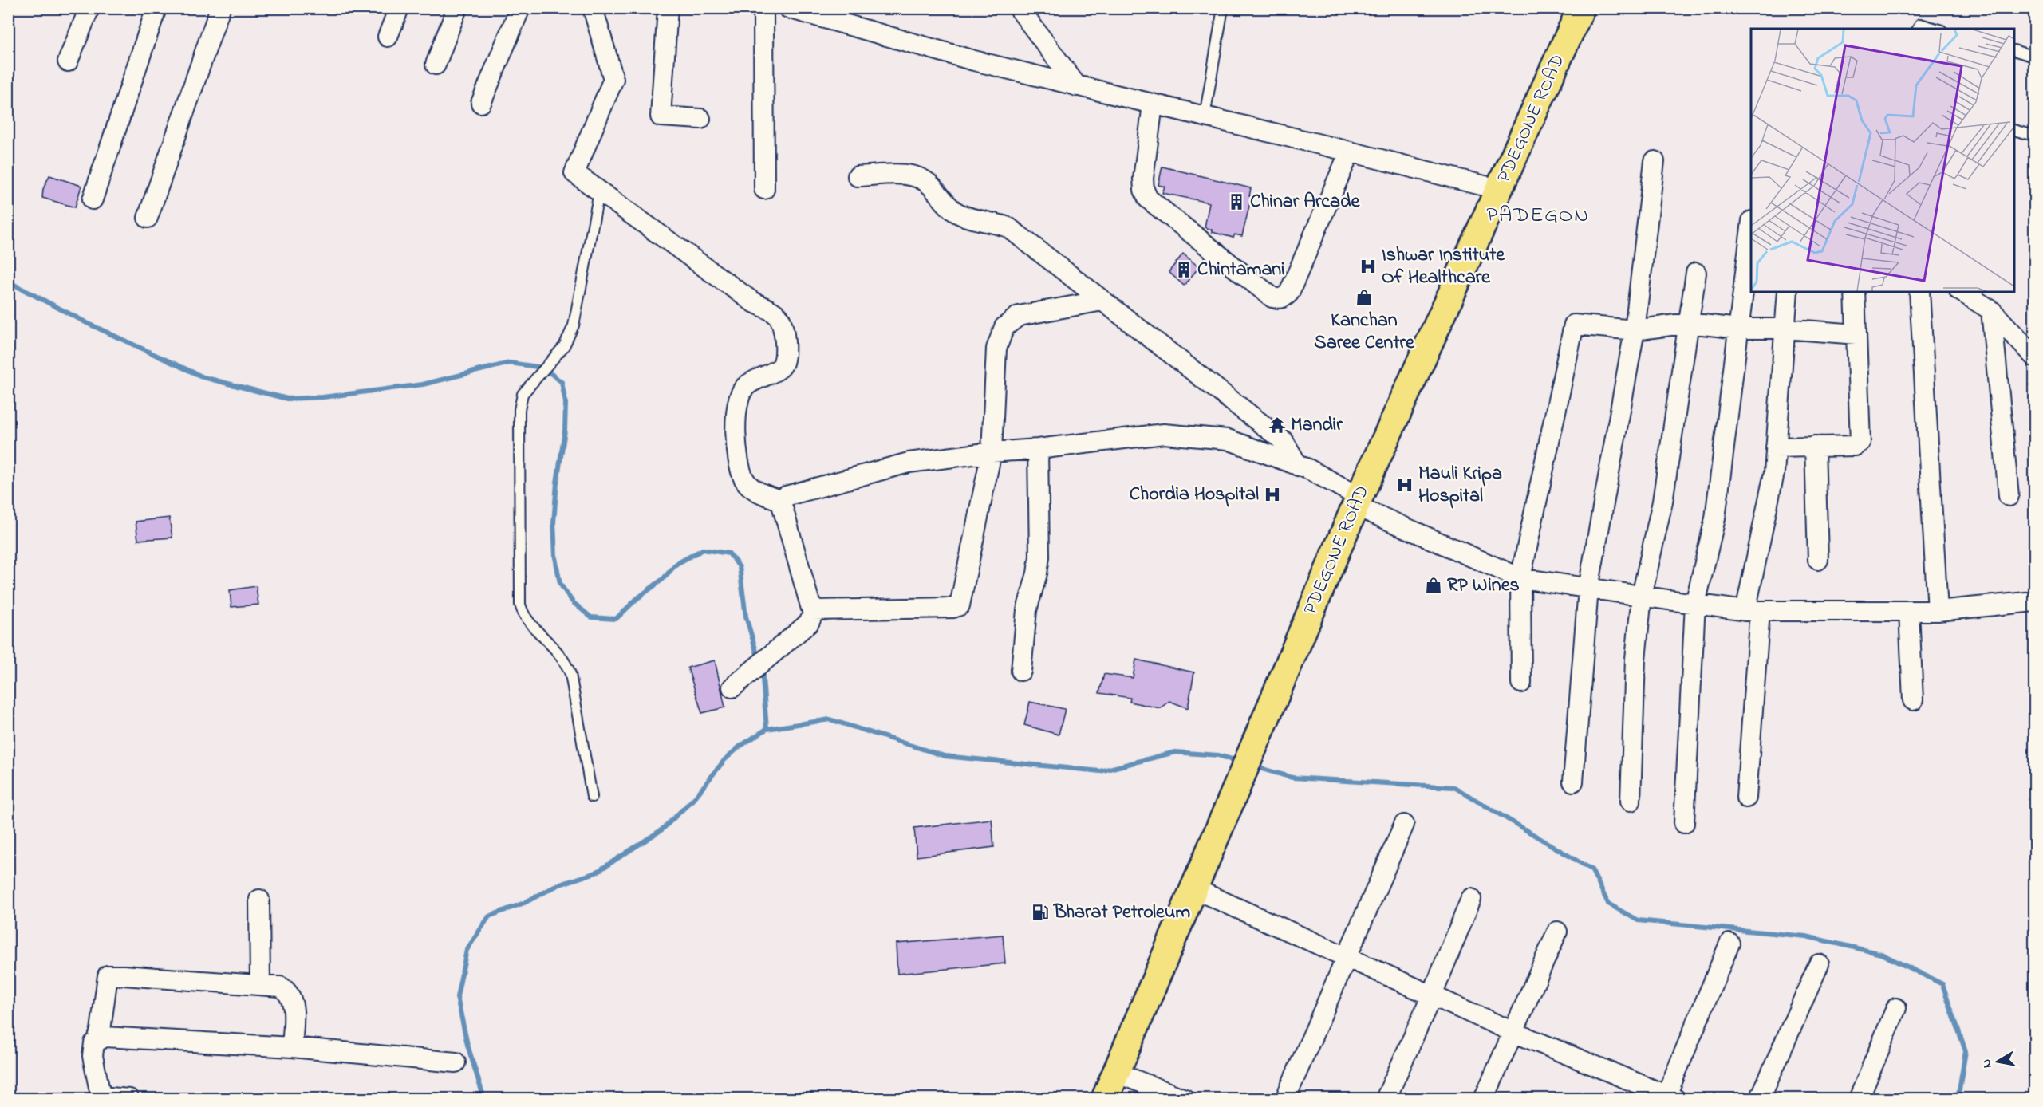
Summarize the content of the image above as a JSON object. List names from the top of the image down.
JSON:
{
  "streets": {
    "highway": ["PDEGONE ROAD"]
  },
  "districts": ["PADEGON"],
  "places": {
    "building": ["Chinar Arcade", "Chintamani"],
    "hospital": ["Ishwar Institute Of Healthcare", "Mauli Kripa Hospital", "Chordia Hospital"],
    "shop": ["Kanchan Saree Centre", "RP Wines"],
    "temple": ["Mandir"],
    "fuel station": ["Bharat Petroleum"]
  },
  "north": "left"
}
